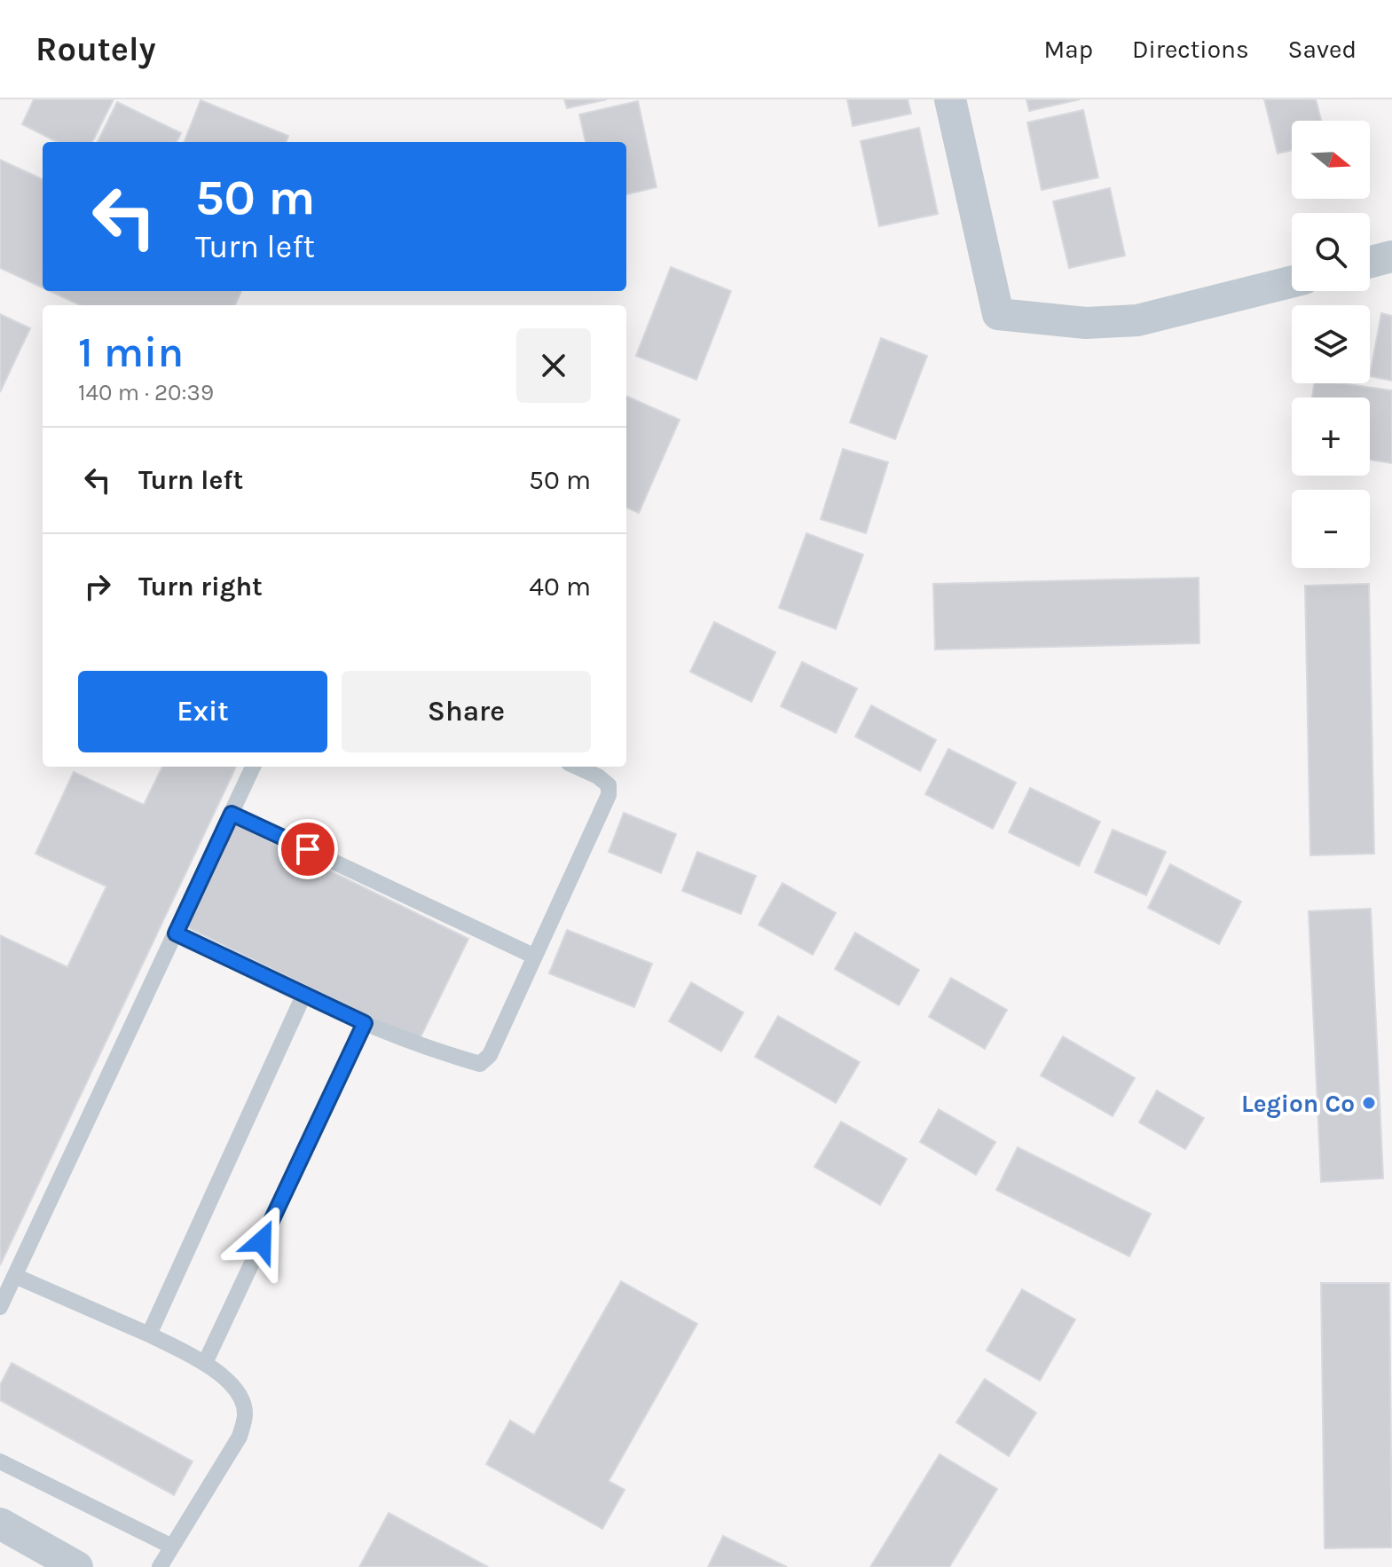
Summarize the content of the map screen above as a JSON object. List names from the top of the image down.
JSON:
{
  "places": ["Legion Co"],
  "north": "right",
  "page": {
    "header": "Routely",
    "nav": ["Map", "Directions", "Saved"],
    "map_buttons": ["+", "−"],
    "turn": ["50 m", "Turn left"],
    "heading": ["1 min", "140 m · 20:39"],
    "list": [
      {
        "name": "Turn left",
        "value": "50 m"
      },
      {
        "name": "Turn right",
        "value": "40 m"
      }
    ],
    "buttons": ["Exit", "Share"]
  }
}
